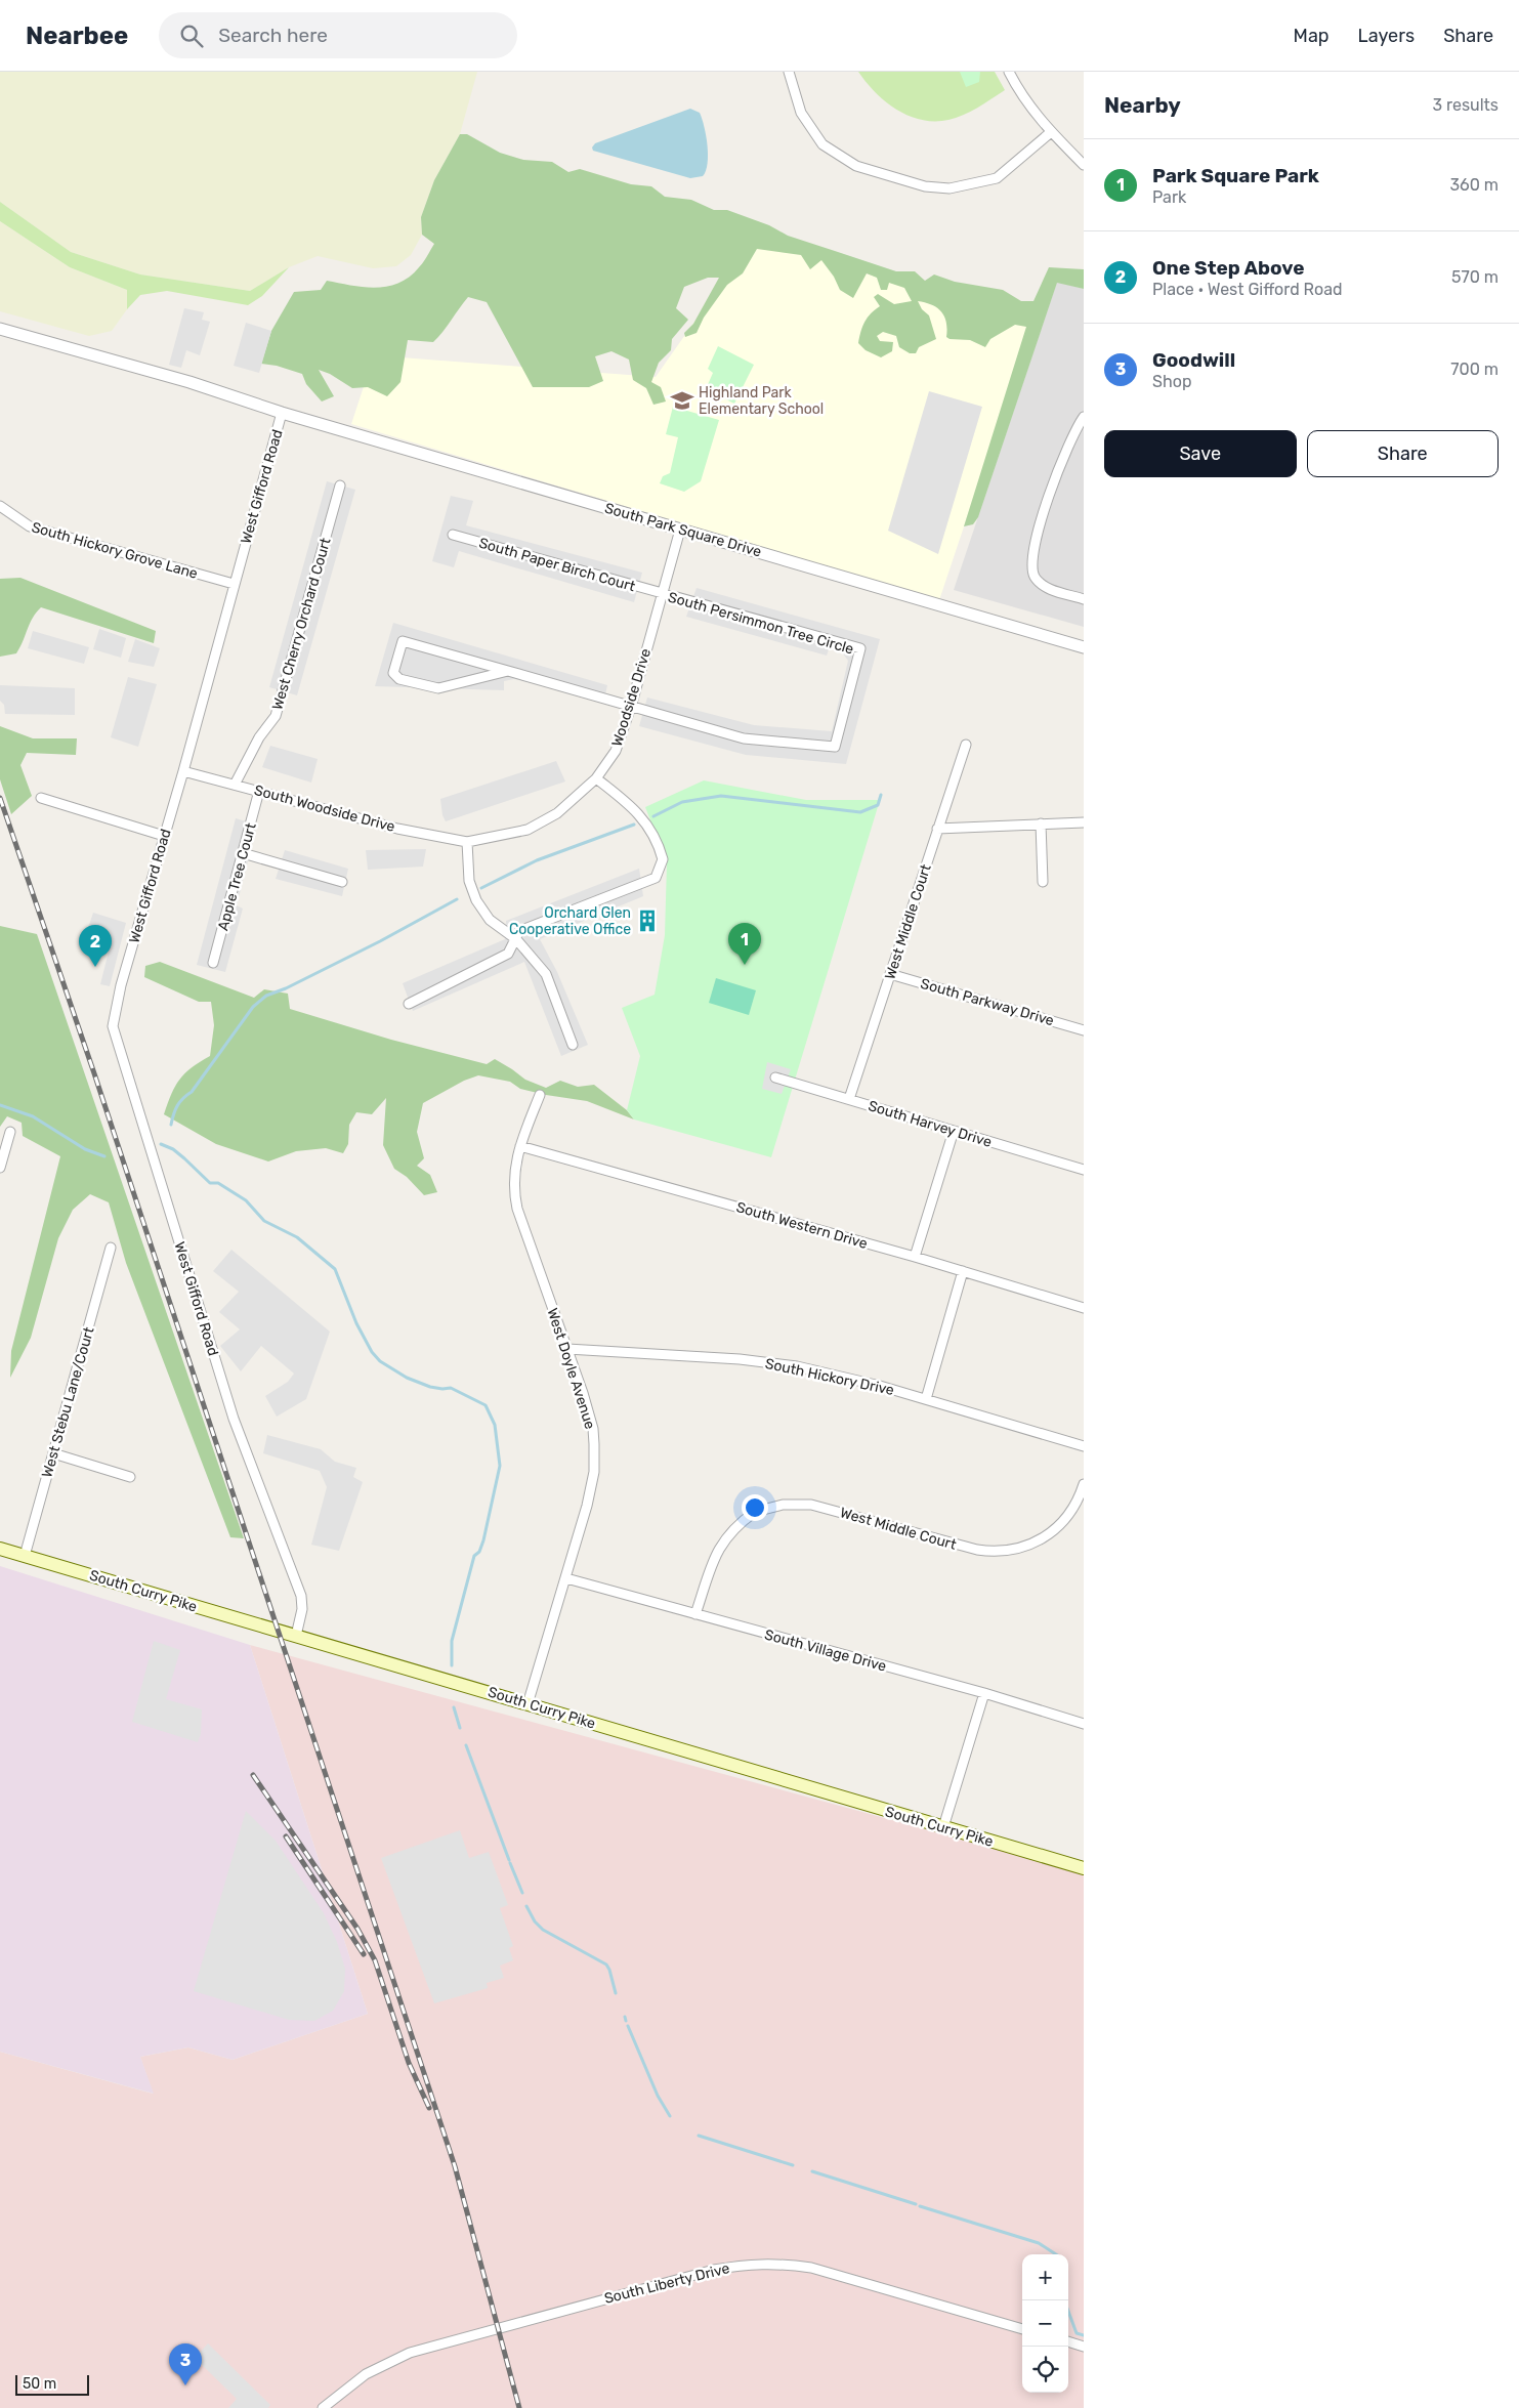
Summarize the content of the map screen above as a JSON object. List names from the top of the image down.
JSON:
{
  "streets": {
    "main road": ["South Curry Pike"],
    "street": [
      "West Gifford Road",
      "South Park Square Drive",
      "South Hickory Grove Lane",
      "South Paper Birch Court",
      "South Persimmon Tree Circle",
      "West Cherry Orchard Court",
      "Woodside Drive",
      "South Woodside Drive",
      "Apple Tree Court",
      "West Middle Court",
      "South Parkway Drive",
      "South Harvey Drive",
      "South Western Drive",
      "West Doyle Avenue",
      "South Hickory Drive",
      "West Stebu Lane/Court",
      "South Village Drive",
      "South Liberty Drive"
    ]
  },
  "crossings": [
    ["West Gifford Road", "South Park Square Drive"],
    ["West Gifford Road", "South Hickory Grove Lane"],
    ["West Gifford Road", "South Woodside Drive"],
    ["West Gifford Road", "South Curry Pike"],
    ["South Park Square Drive", "Woodside Drive"],
    ["South Paper Birch Court", "South Persimmon Tree Circle"],
    ["South Paper Birch Court", "Woodside Drive"],
    ["South Persimmon Tree Circle", "Woodside Drive"],
    ["West Cherry Orchard Court", "South Woodside Drive"],
    ["Woodside Drive", "South Woodside Drive"],
    ["South Woodside Drive", "Apple Tree Court"],
    ["West Middle Court", "South Parkway Drive"],
    ["West Middle Court", "South Harvey Drive"],
    ["West Middle Court", "South Village Drive"],
    ["South Western Drive", "West Doyle Avenue"],
    ["West Doyle Avenue", "South Hickory Drive"],
    ["West Doyle Avenue", "South Curry Pike"],
    ["West Doyle Avenue", "South Village Drive"],
    ["West Stebu Lane/Court", "South Curry Pike"]
  ],
  "places": {
    "school or university": ["Highland Park Elementary School"],
    "building": ["Orchard Glen Cooperative Office"]
  },
  "scale_bar": "50 m",
  "page": {
    "header": "Nearbee",
    "search": "Search here",
    "nav": ["Map", "Layers", "Share"],
    "heading": ["Nearby", "3 results"],
    "list": [
      {
        "mark": "1",
        "name": "Park Square Park",
        "note": "Park",
        "value": "360 m"
      },
      {
        "mark": "2",
        "name": "One Step Above",
        "note": "Place · West Gifford Road",
        "value": "570 m"
      },
      {
        "mark": "3",
        "name": "Goodwill",
        "note": "Shop",
        "value": "700 m"
      }
    ],
    "buttons": ["Save", "Share"],
    "pins": ["1", "2", "3"],
    "map_buttons": ["+", "−"],
    "scale": "50 m"
  }
}
